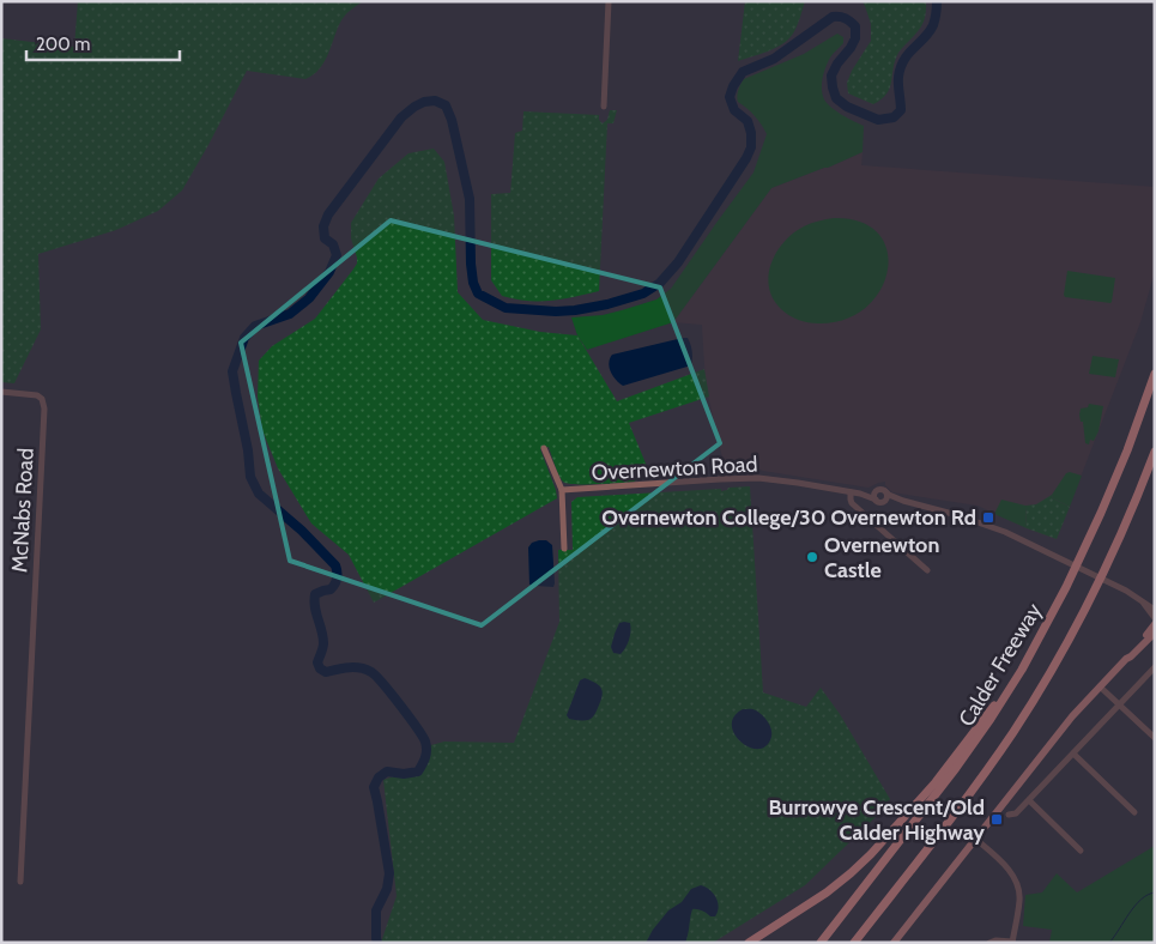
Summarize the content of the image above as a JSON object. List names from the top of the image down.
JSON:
{
  "streets": {
    "highway": ["Calder Freeway"],
    "street": ["Overnewton Road", "McNabs Road"]
  },
  "places": {
    "transit": ["Overnewton College/30 Overnewton Rd", "Burrowye Crescent/Old Calder Highway"],
    "other": ["Overnewton Castle"]
  },
  "scale_bar": "200 m"
}
